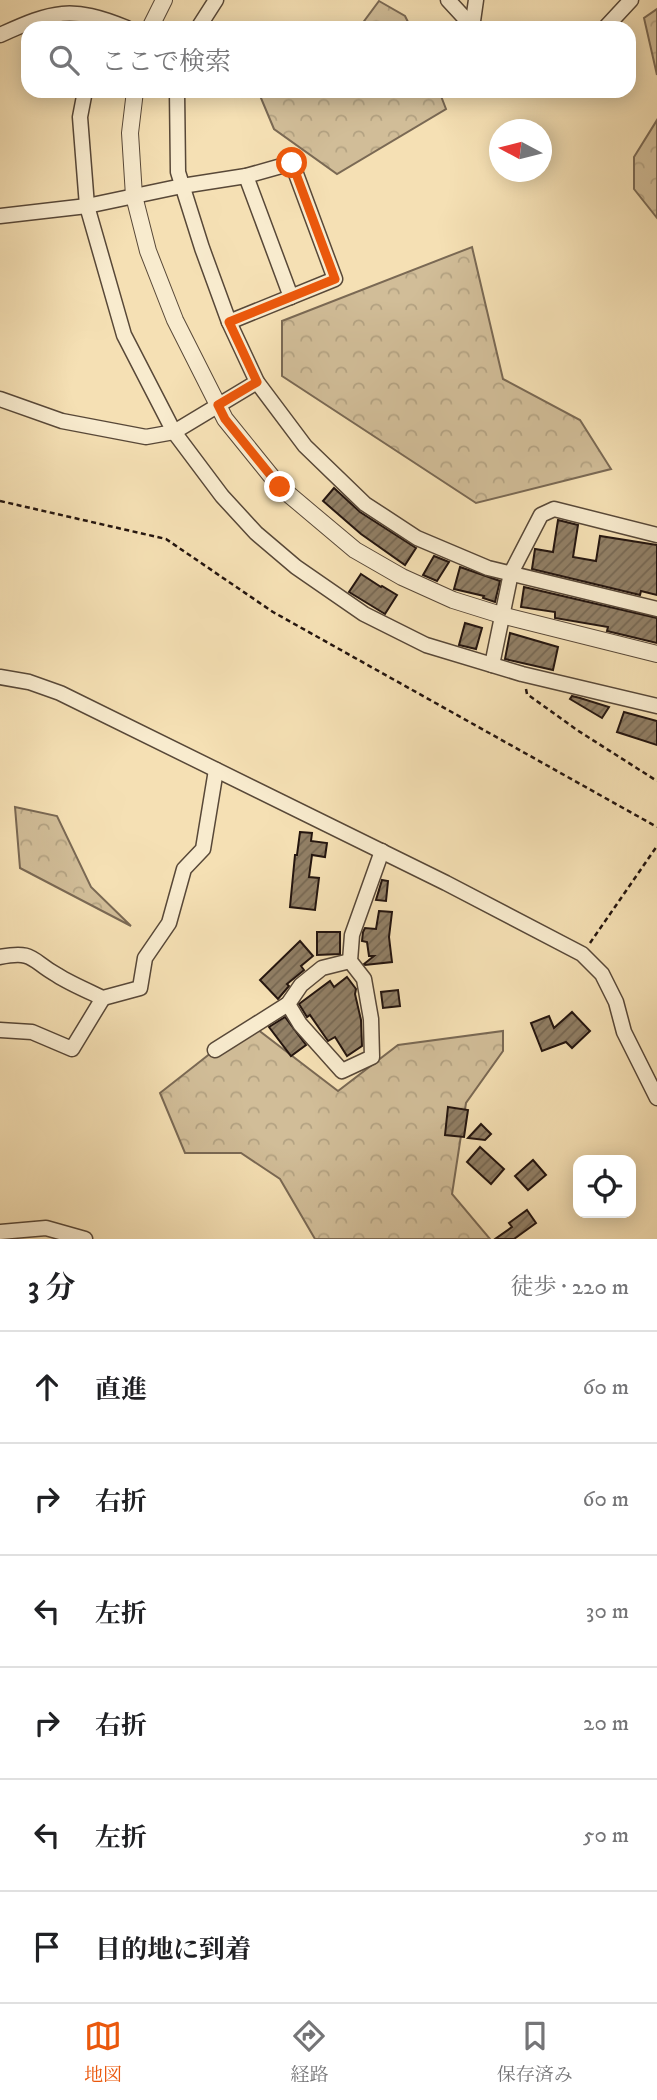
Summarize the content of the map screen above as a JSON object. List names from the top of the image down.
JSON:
{
  "north": "left",
  "page": {
    "search": "ここで検索",
    "heading": ["3 分", "徒歩 · 220 m"],
    "list": [
      ["直進", "60 m"],
      ["右折", "60 m"],
      ["左折", "30 m"],
      ["右折", "20 m"],
      ["左折", "50 m"],
      "目的地に到着"
    ],
    "nav": ["地図", "経路", "保存済み"]
  }
}
